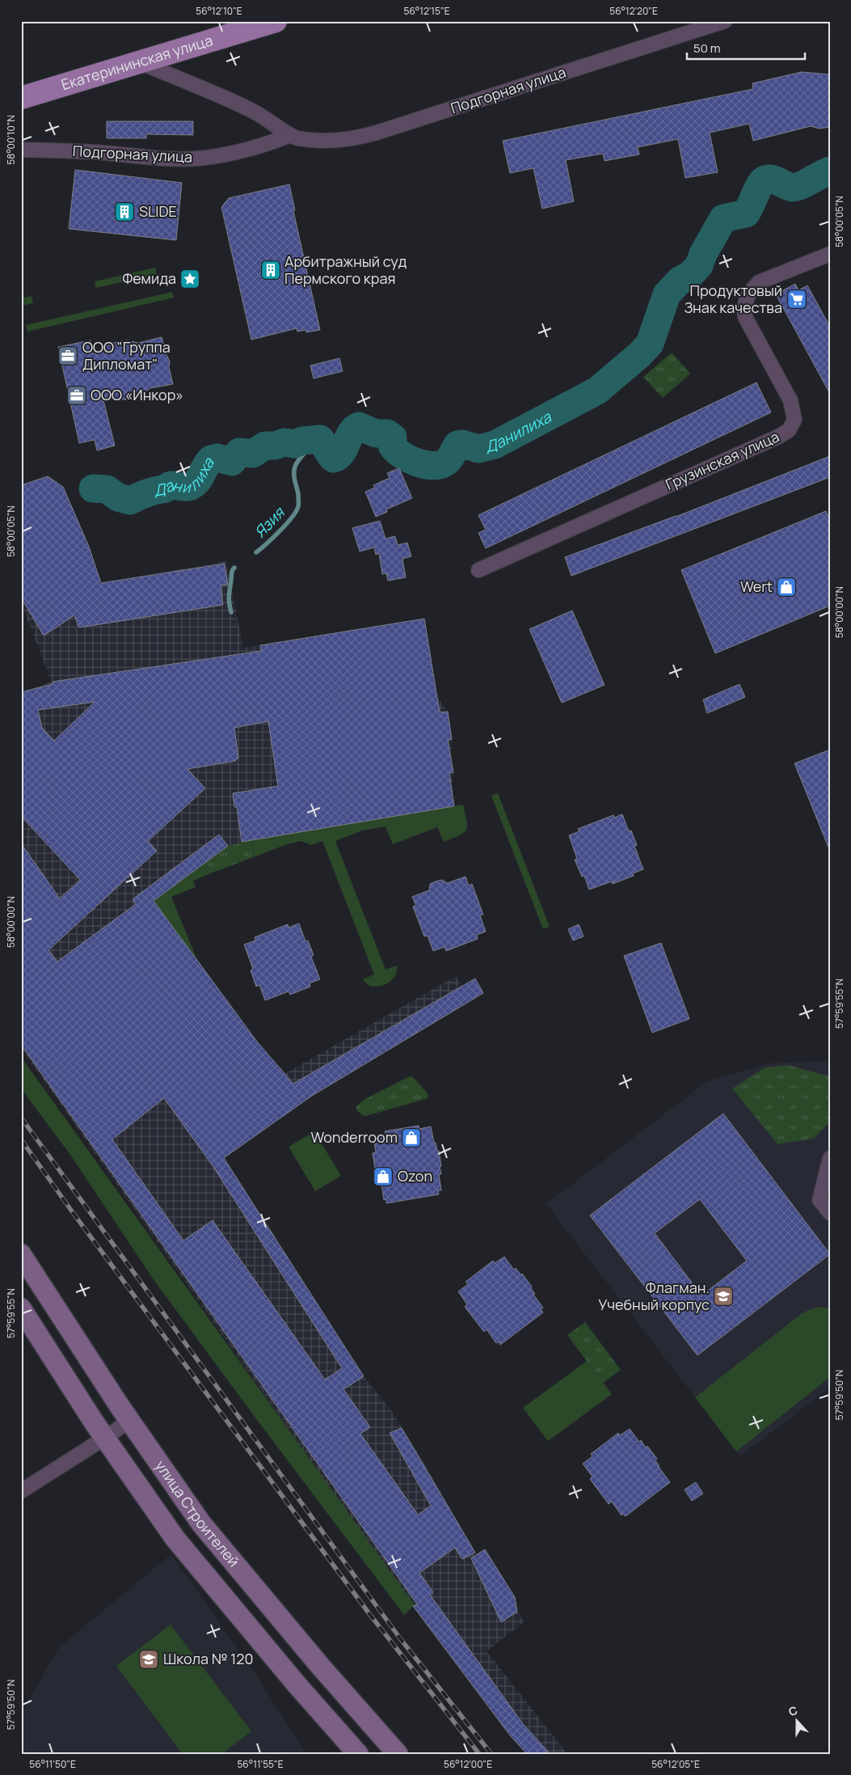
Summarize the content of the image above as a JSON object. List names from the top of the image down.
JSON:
{
  "streets": {
    "main road": ["Екатерининская улица", "улица Строителей"],
    "street": ["Подгорная улица", "Грузинская улица"]
  },
  "crossings": [
    ["Екатерининская улица", "Подгорная улица"]
  ],
  "water": ["Данилиха", "Язия"],
  "places": {
    "building": ["SLIDE", "Арбитражный суд Пермского края"],
    "place": ["Фемида"],
    "supermarket": ["Продуктовый Знак качества"],
    "office": ["ООО \"Группа Дипломат\"", "ООО «Инкор»"],
    "shop": ["Wert", "Wonderroom", "Ozon"],
    "school or university": ["Флагман. Учебный корпус", "Школа № 120"]
  },
  "scale_bar": "50 m",
  "north": "top",
  "coordinates": [
    "56°12'10\"E",
    "56°12'15\"E",
    "56°12'20\"E",
    "58°00'10\"N",
    "58°00'05\"N",
    "58°00'00\"N",
    "57°59'55\"N",
    "57°59'50\"N",
    "56°11'50\"E",
    "56°11'55\"E",
    "56°12'00\"E",
    "56°12'05\"E"
  ]
}
